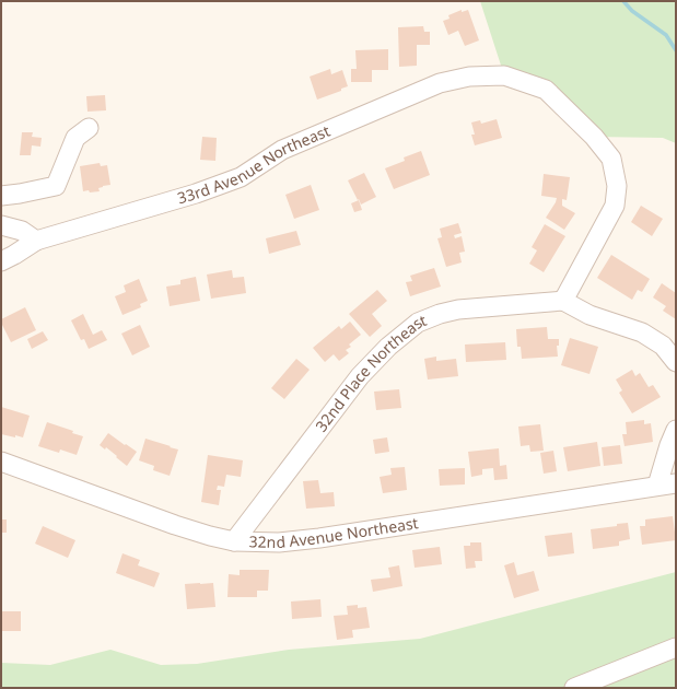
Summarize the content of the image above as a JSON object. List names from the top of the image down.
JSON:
{
  "streets": {
    "street": ["33rd Avenue Northeast", "32nd Place Northeast", "32nd Avenue Northeast"]
  },
  "crossings": [
    ["33rd Avenue Northeast", "32nd Place Northeast"],
    ["32nd Place Northeast", "32nd Avenue Northeast"]
  ]
}
